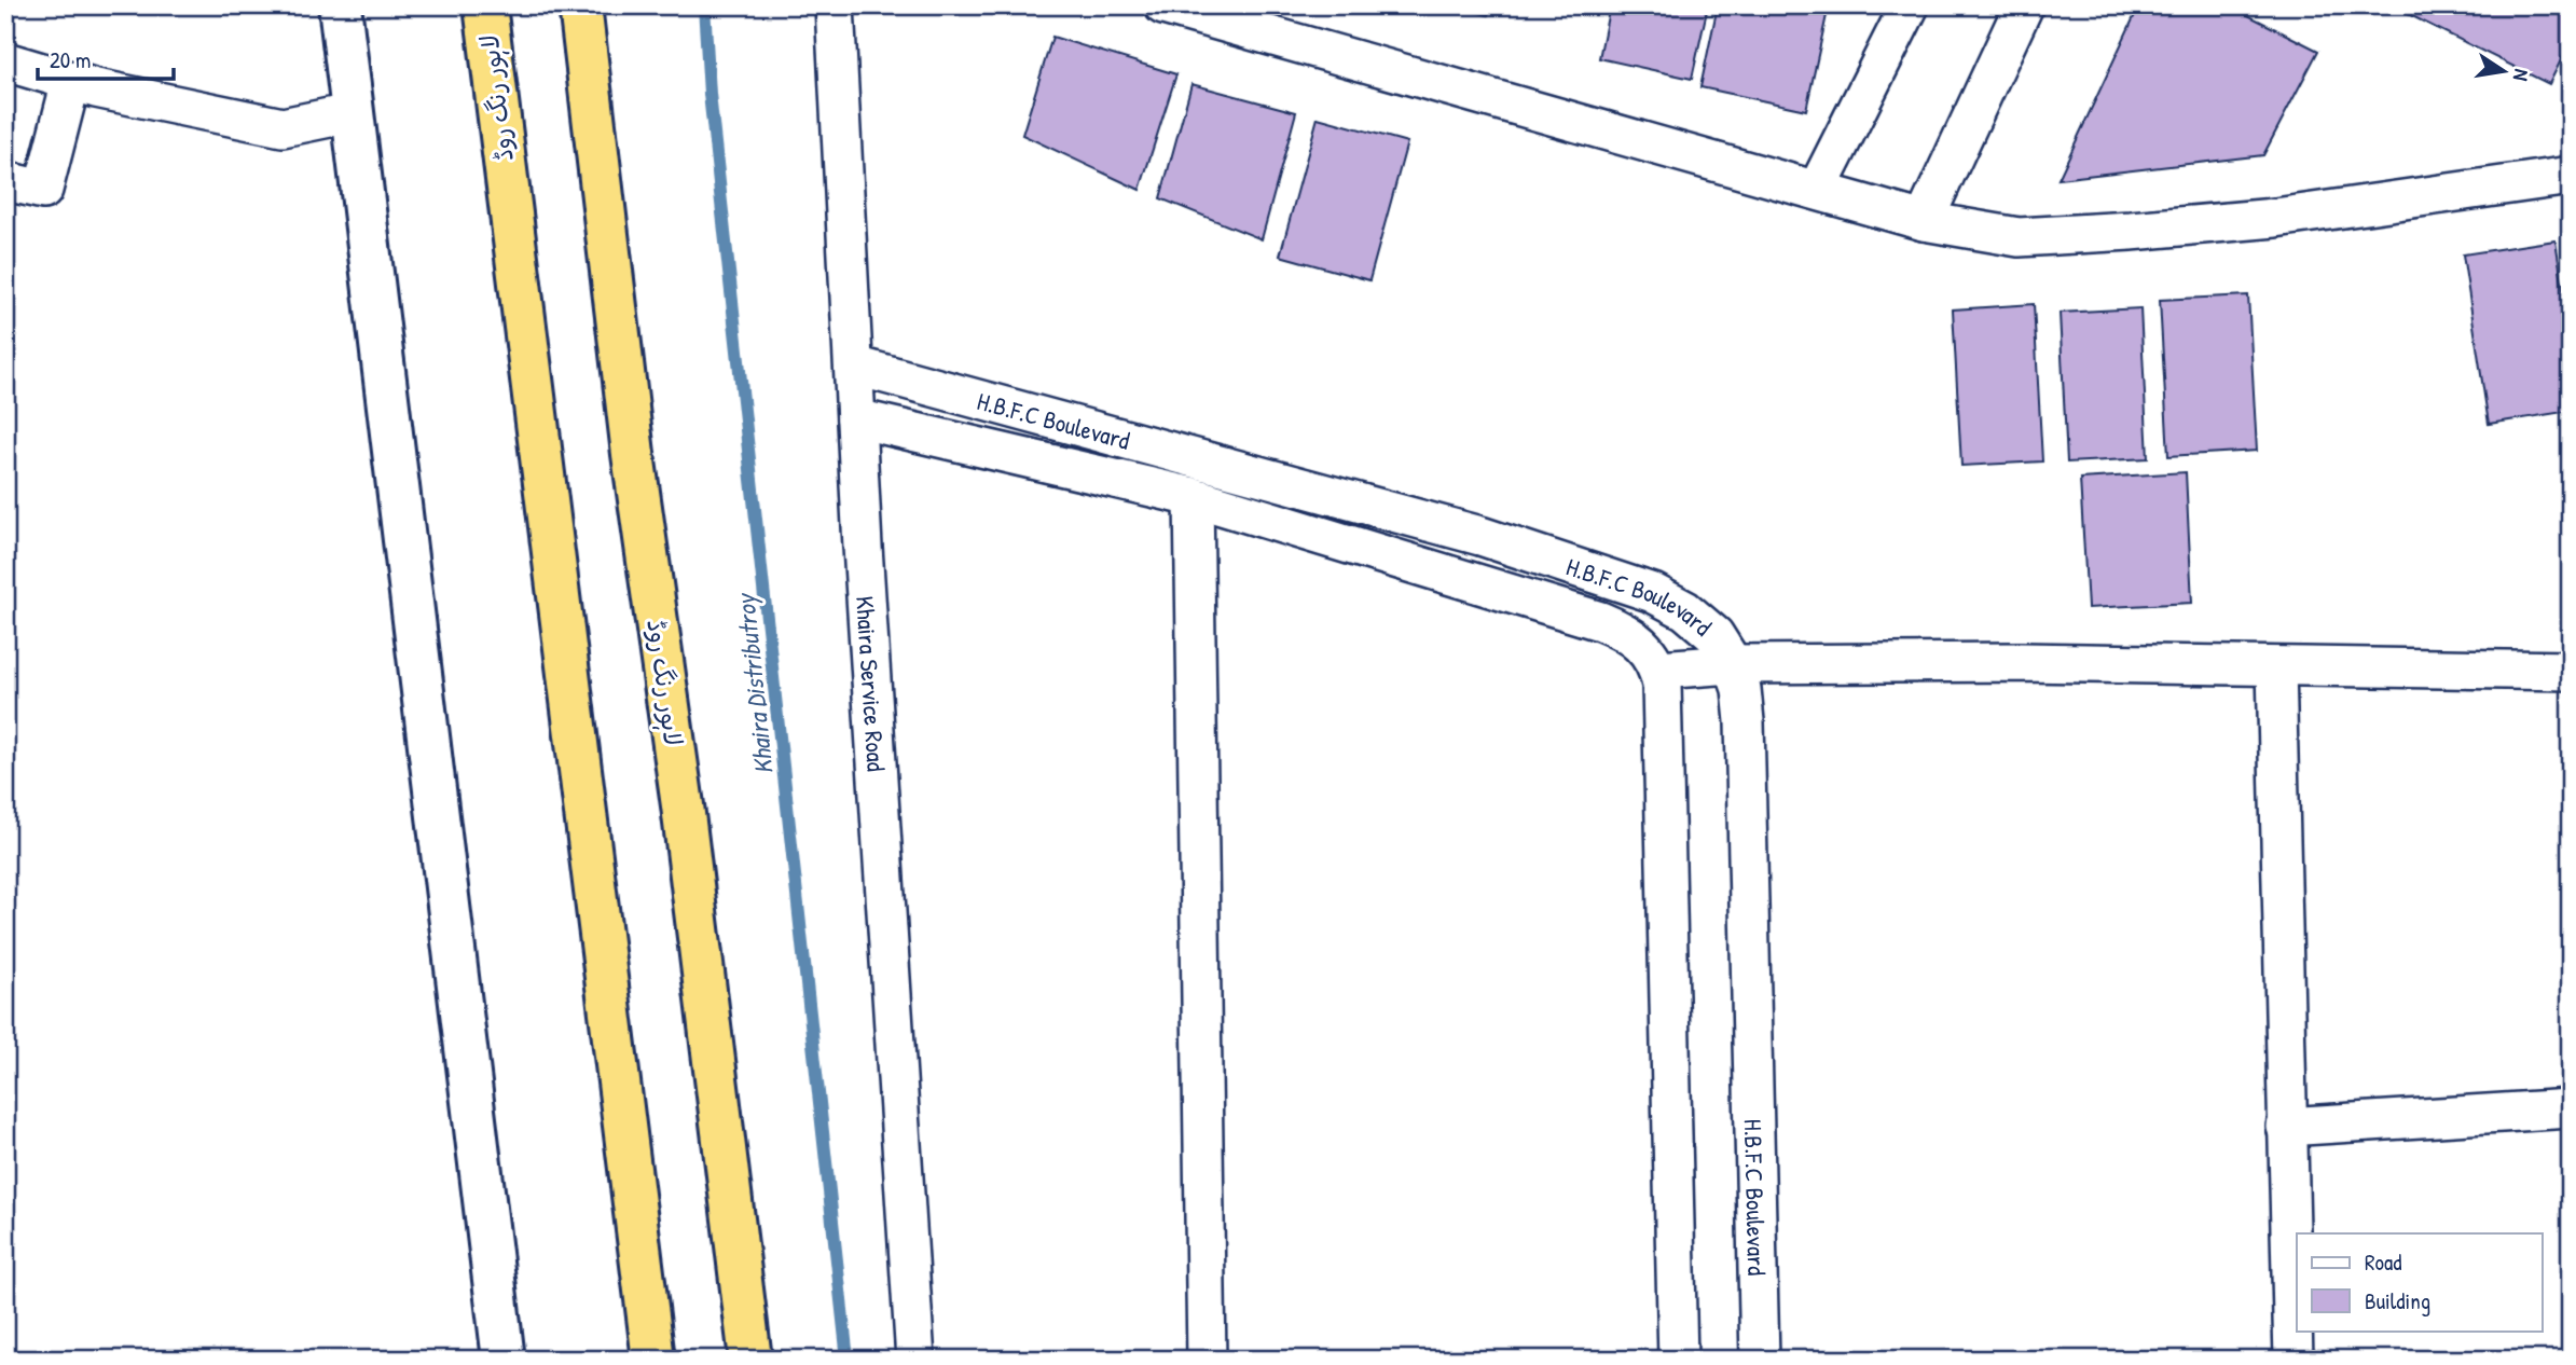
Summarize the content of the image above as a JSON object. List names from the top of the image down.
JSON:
{
  "streets": {
    "highway": ["لاہور رنگ روڈ"],
    "street": ["H.B.F.C Boulevard", "Khaira Service Road"]
  },
  "crossings": [
    ["H.B.F.C Boulevard", "Khaira Service Road"]
  ],
  "water": ["Khaira Distributroy"],
  "legend": ["Road", "Building"],
  "scale_bar": "20 m",
  "north": "right"
}
